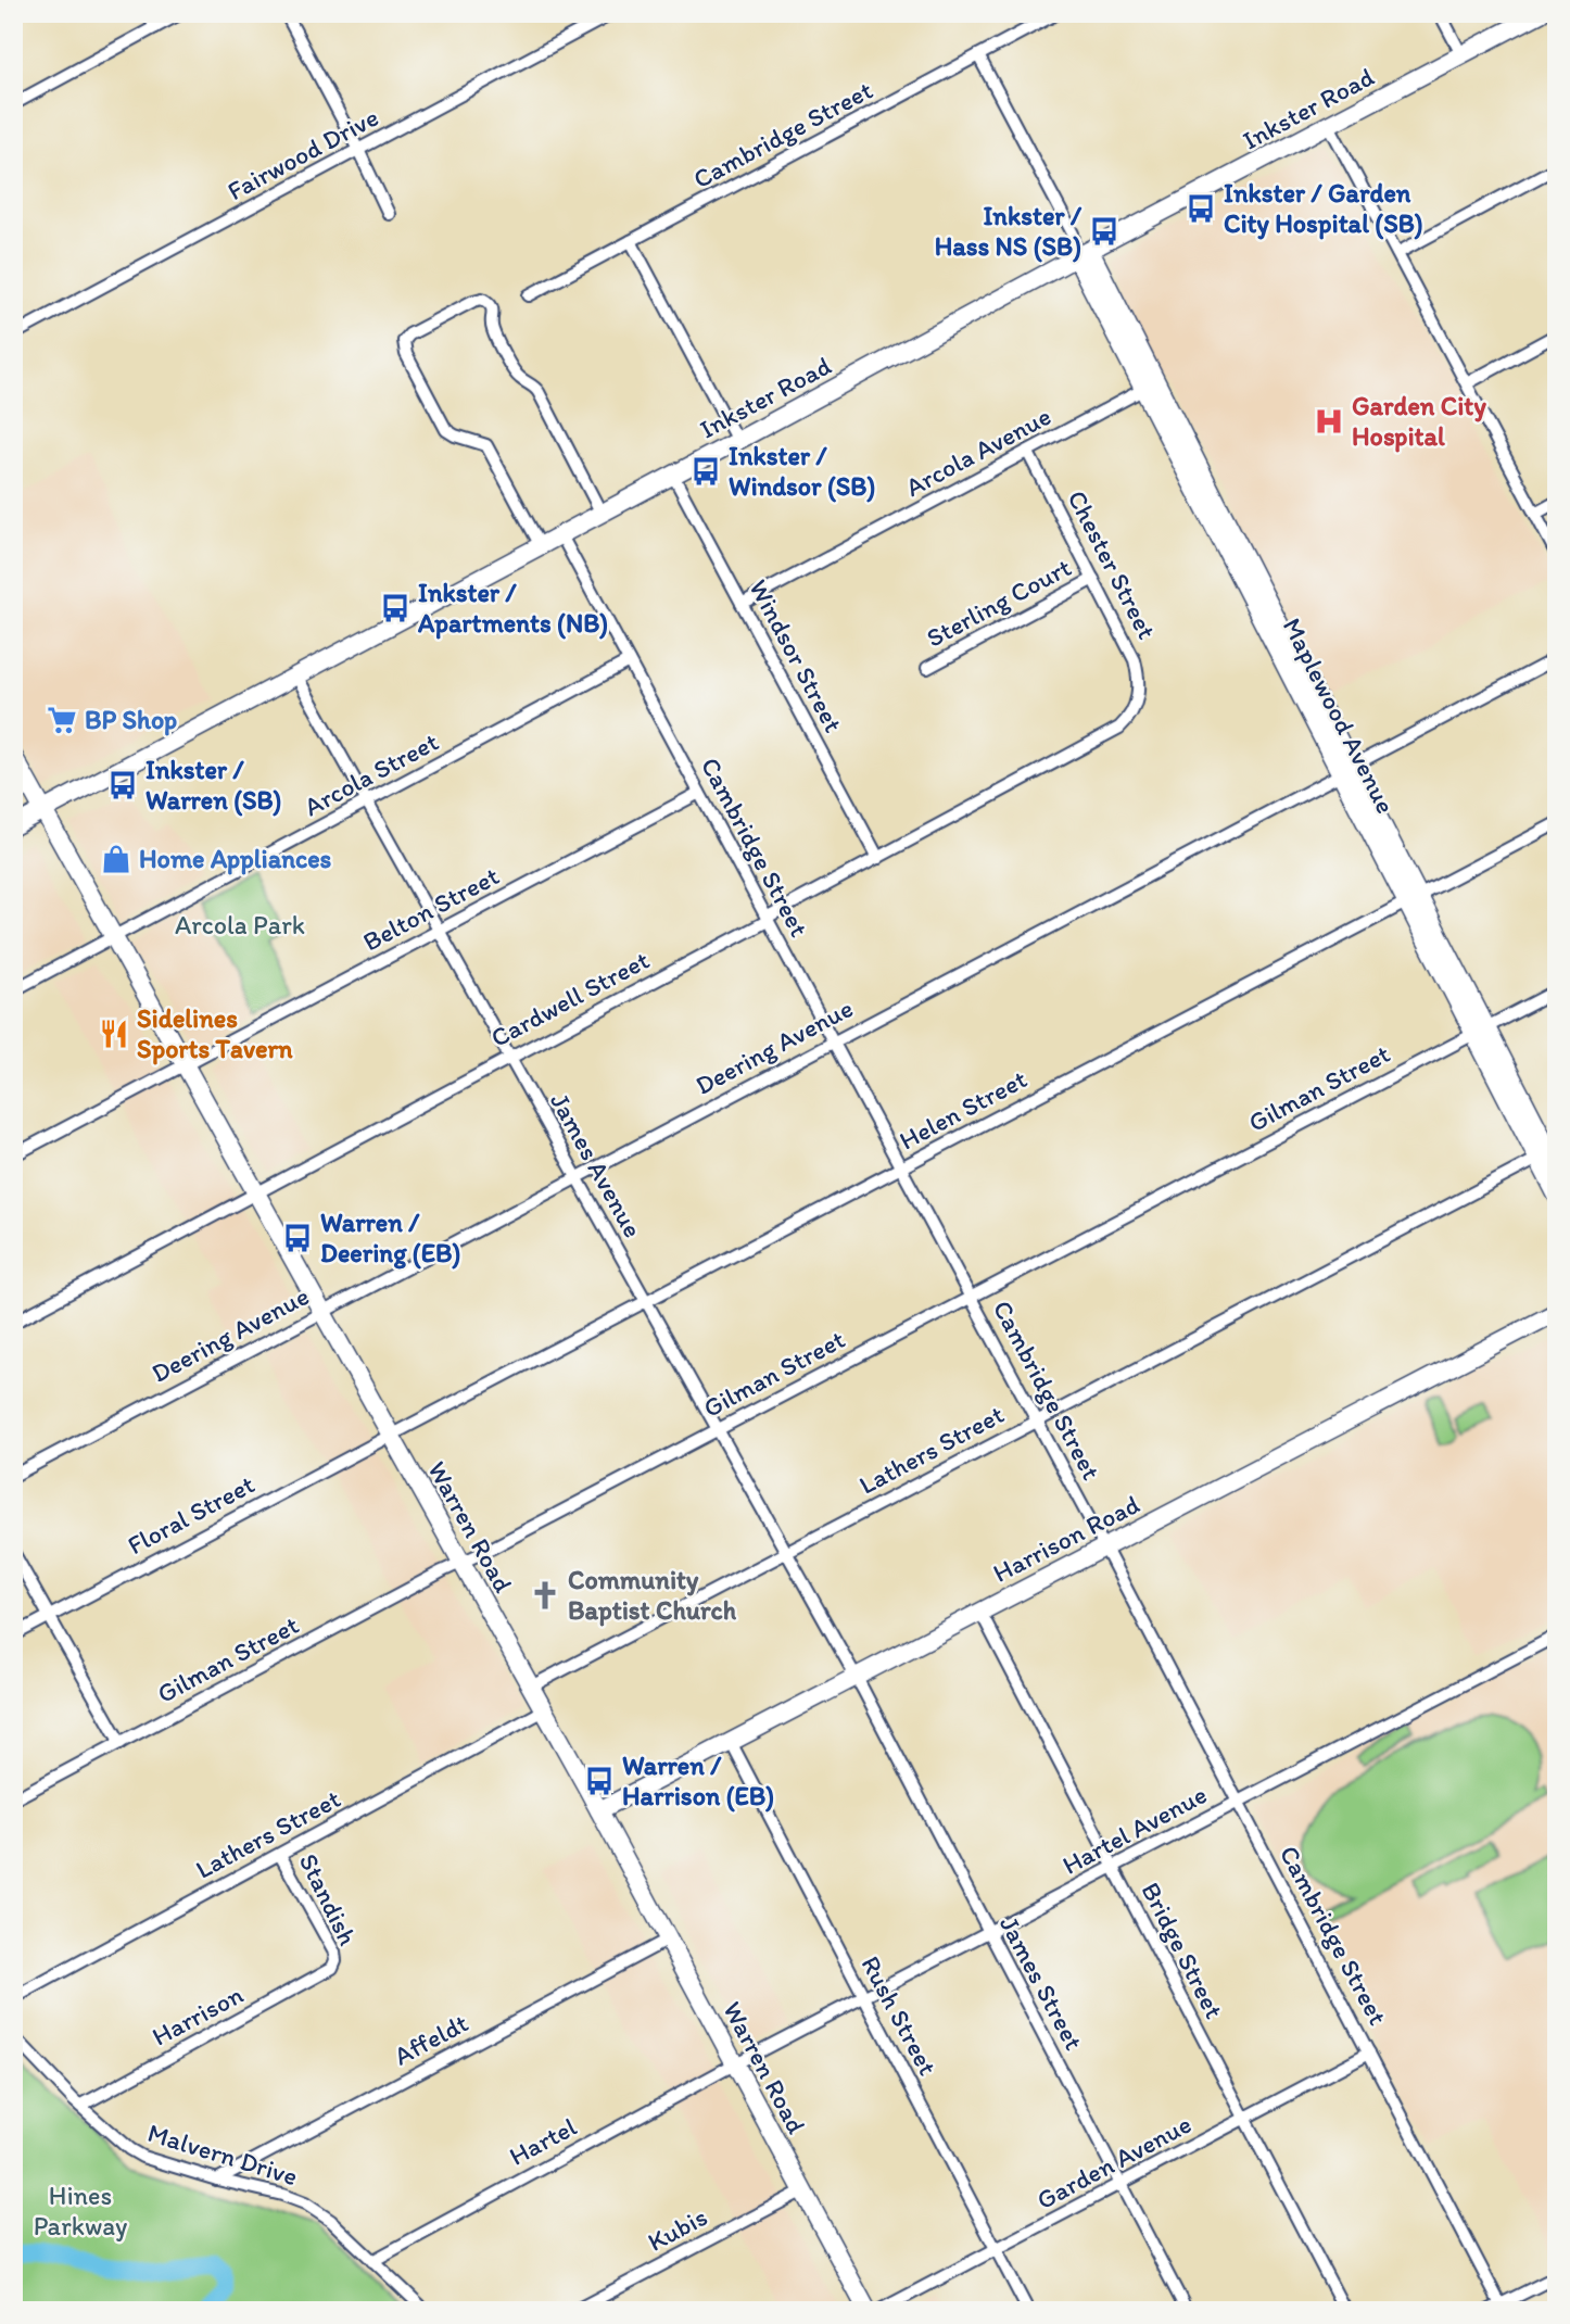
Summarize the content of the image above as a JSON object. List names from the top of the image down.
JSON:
{
  "streets": {
    "main road": [
      "Inkster Road",
      "Maplewood Avenue",
      "Warren Road",
      "Harrison Road"
    ],
    "street": [
      "Cambridge Street",
      "Fairwood Drive",
      "Arcola Avenue",
      "Chester Street",
      "Sterling Court",
      "Windsor Street",
      "Arcola Street",
      "Belton Street",
      "Cardwell Street",
      "Deering Avenue",
      "Gilman Street",
      "Helen Street",
      "James Avenue",
      "Lathers Street",
      "Floral Street",
      "Hartel Avenue",
      "Standish",
      "Bridge Street",
      "James Street",
      "Harrison",
      "Rush Street",
      "Affeldt",
      "Hartel",
      "Malvern Drive",
      "Garden Avenue",
      "Kubis"
    ]
  },
  "crossings": [
    ["Inkster Road", "Cambridge Street"],
    ["Inkster Road", "Windsor Street"],
    ["Inkster Road", "Maplewood Avenue"],
    ["Inkster Road", "James Avenue"],
    ["Inkster Road", "Warren Road"],
    ["Cambridge Street", "Arcola Street"],
    ["Cambridge Street", "Belton Street"],
    ["Cambridge Street", "Cardwell Street"],
    ["Cambridge Street", "Deering Avenue"],
    ["Cambridge Street", "Gilman Street"],
    ["Cambridge Street", "Helen Street"],
    ["Cambridge Street", "Lathers Street"],
    ["Cambridge Street", "Harrison Road"],
    ["Cambridge Street", "Hartel Avenue"],
    ["Cambridge Street", "Garden Avenue"],
    ["Arcola Avenue", "Chester Street"],
    ["Arcola Avenue", "Windsor Street"],
    ["Arcola Avenue", "Maplewood Avenue"],
    ["Chester Street", "Sterling Court"],
    ["Chester Street", "Cardwell Street"],
    ["Windsor Street", "Cardwell Street"],
    ["Maplewood Avenue", "Deering Avenue"],
    ["Maplewood Avenue", "Gilman Street"],
    ["Maplewood Avenue", "Helen Street"],
    ["Maplewood Avenue", "Lathers Street"],
    ["Arcola Street", "James Avenue"],
    ["Arcola Street", "Warren Road"],
    ["Belton Street", "James Avenue"],
    ["Belton Street", "Warren Road"],
    ["Cardwell Street", "James Avenue"],
    ["Cardwell Street", "Warren Road"],
    ["Deering Avenue", "James Avenue"],
    ["Deering Avenue", "Warren Road"],
    ["Gilman Street", "James Avenue"],
    ["Gilman Street", "Warren Road"],
    ["Helen Street", "James Avenue"],
    ["Helen Street", "Floral Street"],
    ["Helen Street", "Warren Road"],
    ["James Avenue", "Lathers Street"],
    ["James Avenue", "Harrison Road"],
    ["James Avenue", "James Street"],
    ["Lathers Street", "Warren Road"],
    ["Lathers Street", "Standish"],
    ["Floral Street", "Warren Road"],
    ["Warren Road", "Harrison Road"],
    ["Warren Road", "Hartel Avenue"],
    ["Warren Road", "Affeldt"],
    ["Warren Road", "Hartel"],
    ["Warren Road", "Kubis"],
    ["Harrison Road", "Bridge Street"],
    ["Harrison Road", "James Street"],
    ["Harrison Road", "Rush Street"],
    ["Hartel Avenue", "Bridge Street"],
    ["Hartel Avenue", "James Street"],
    ["Hartel Avenue", "Rush Street"],
    ["Hartel Avenue", "Hartel"],
    ["Standish", "Harrison"],
    ["Bridge Street", "Garden Avenue"],
    ["James Street", "Garden Avenue"],
    ["Harrison", "Malvern Drive"],
    ["Rush Street", "Garden Avenue"],
    ["Affeldt", "Malvern Drive"],
    ["Hartel", "Malvern Drive"]
  ],
  "parks": ["Arcola Park", "Hines Parkway"],
  "places": {
    "bus stop": [
      "Inkster / Garden City Hospital (SB)",
      "Inkster / Hass NS (SB)",
      "Inkster / Windsor (SB)",
      "Inkster / Apartments (NB)",
      "Inkster / Warren (SB)",
      "Warren / Deering (EB)",
      "Warren / Harrison (EB)"
    ],
    "hospital": ["Garden City Hospital"],
    "supermarket": ["BP Shop"],
    "shop": ["Home Appliances"],
    "restaurant": ["Sidelines Sports Tavern"],
    "church": ["Community Baptist Church"]
  }
}
